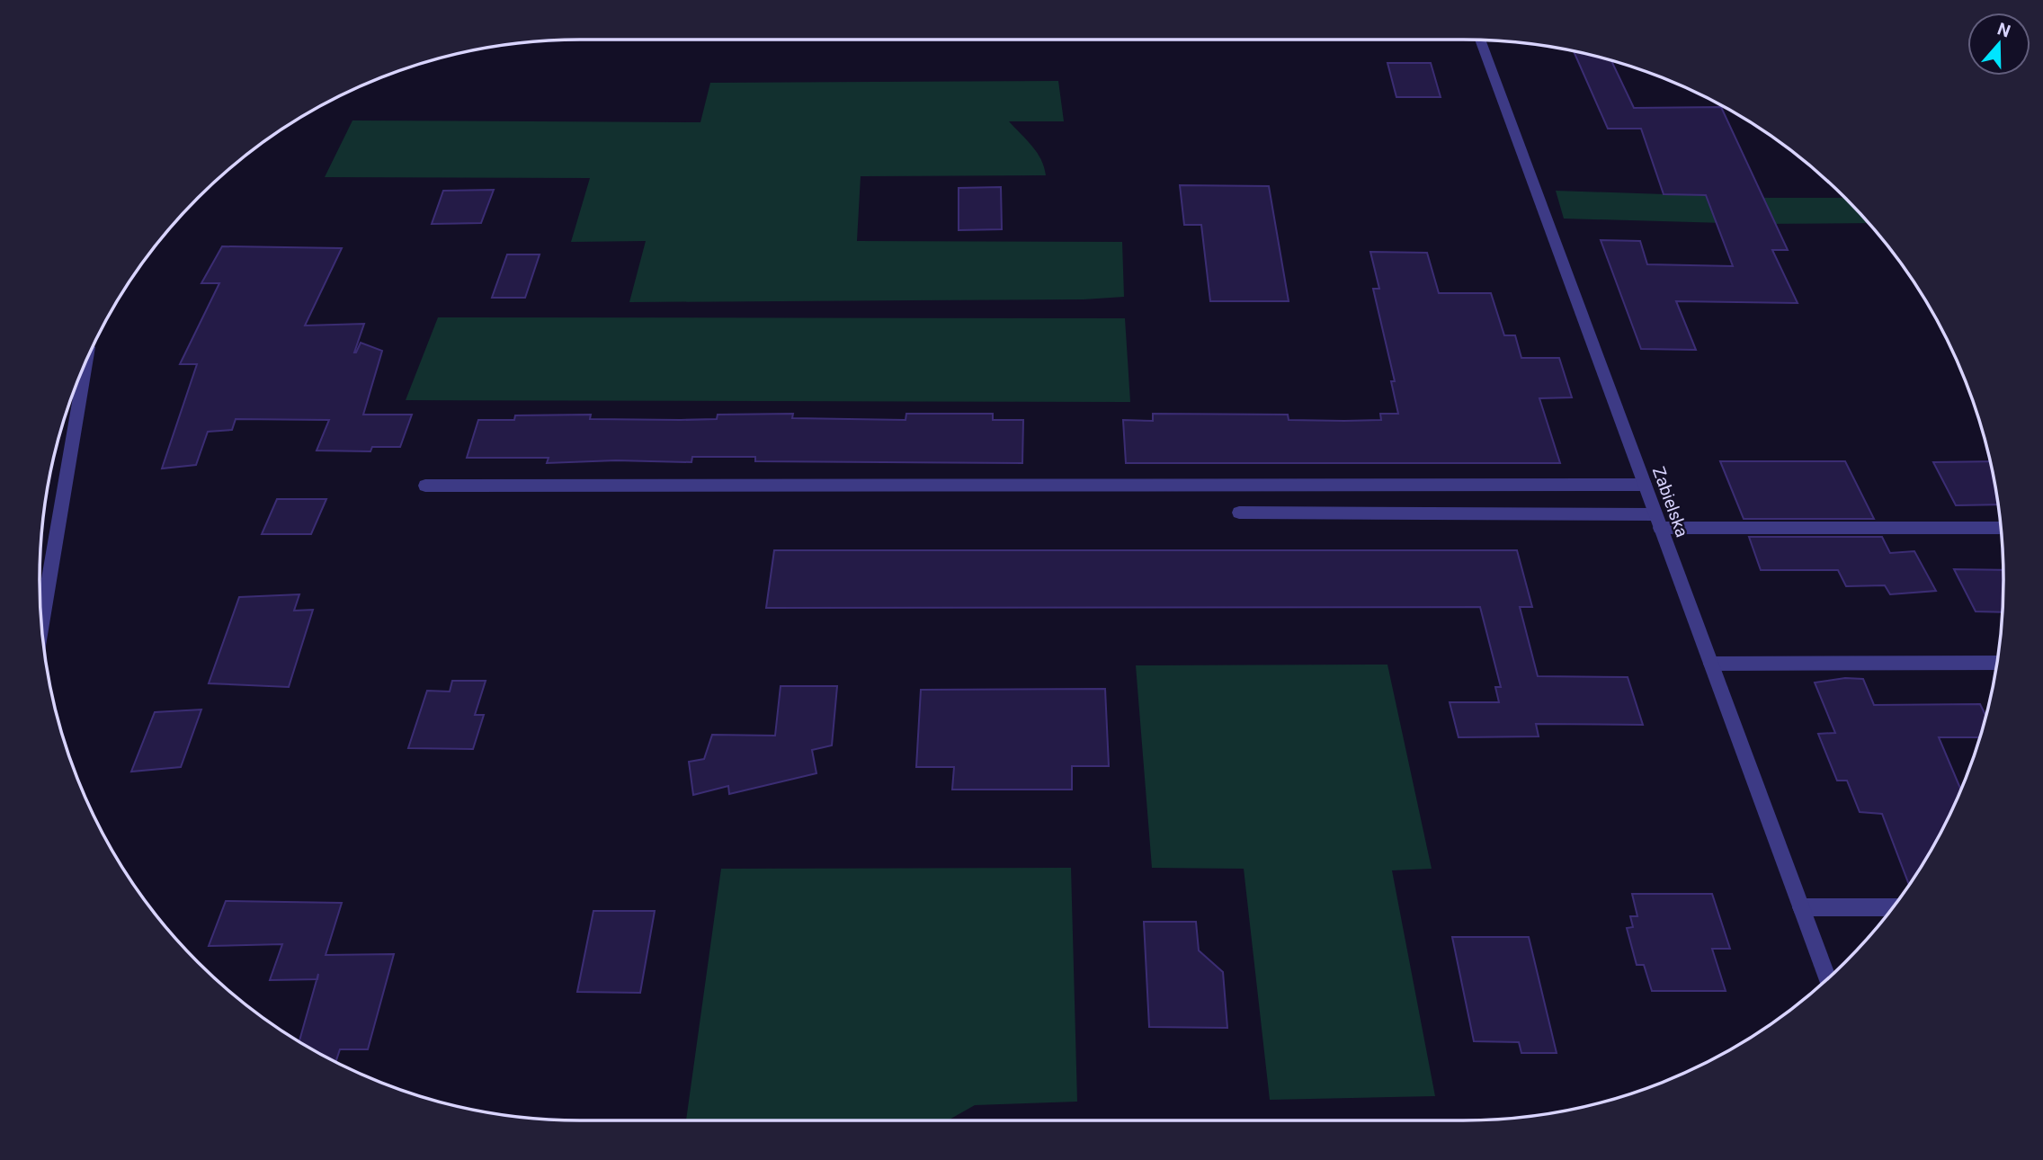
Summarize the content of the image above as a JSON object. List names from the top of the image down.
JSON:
{
  "streets": {
    "street": ["Zabielska"]
  },
  "north": "top"
}
